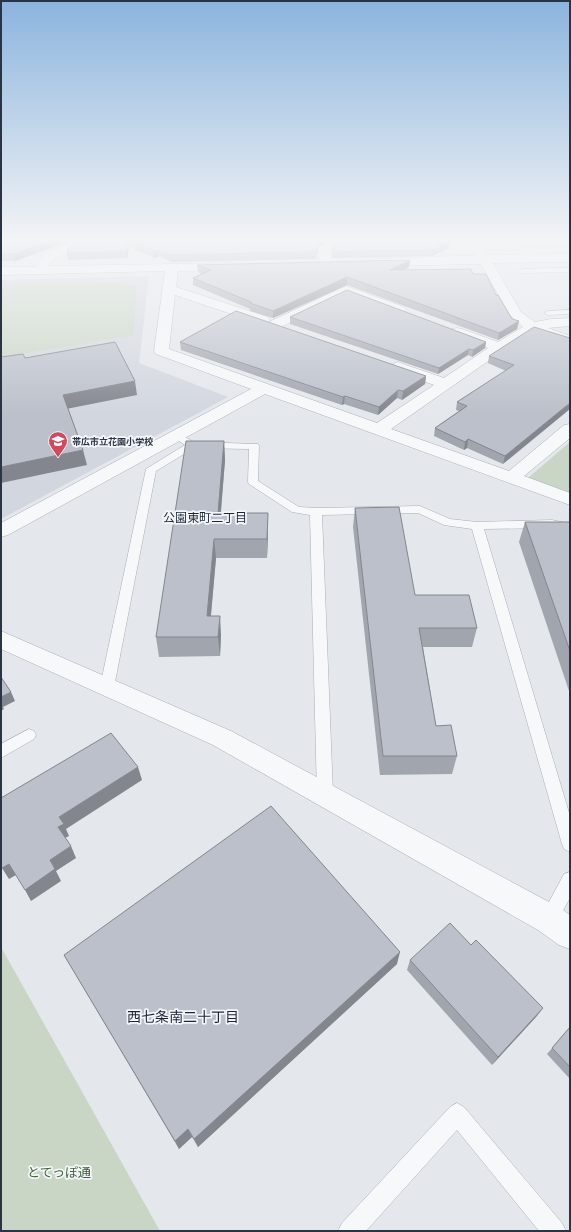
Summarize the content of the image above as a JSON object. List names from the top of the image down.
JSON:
{
  "districts": ["公園東町二丁目", "西七条南二十丁目"],
  "parks": ["とてっぽ通"],
  "places": {
    "school or university": ["帯広市立花園小学校"]
  }
}
